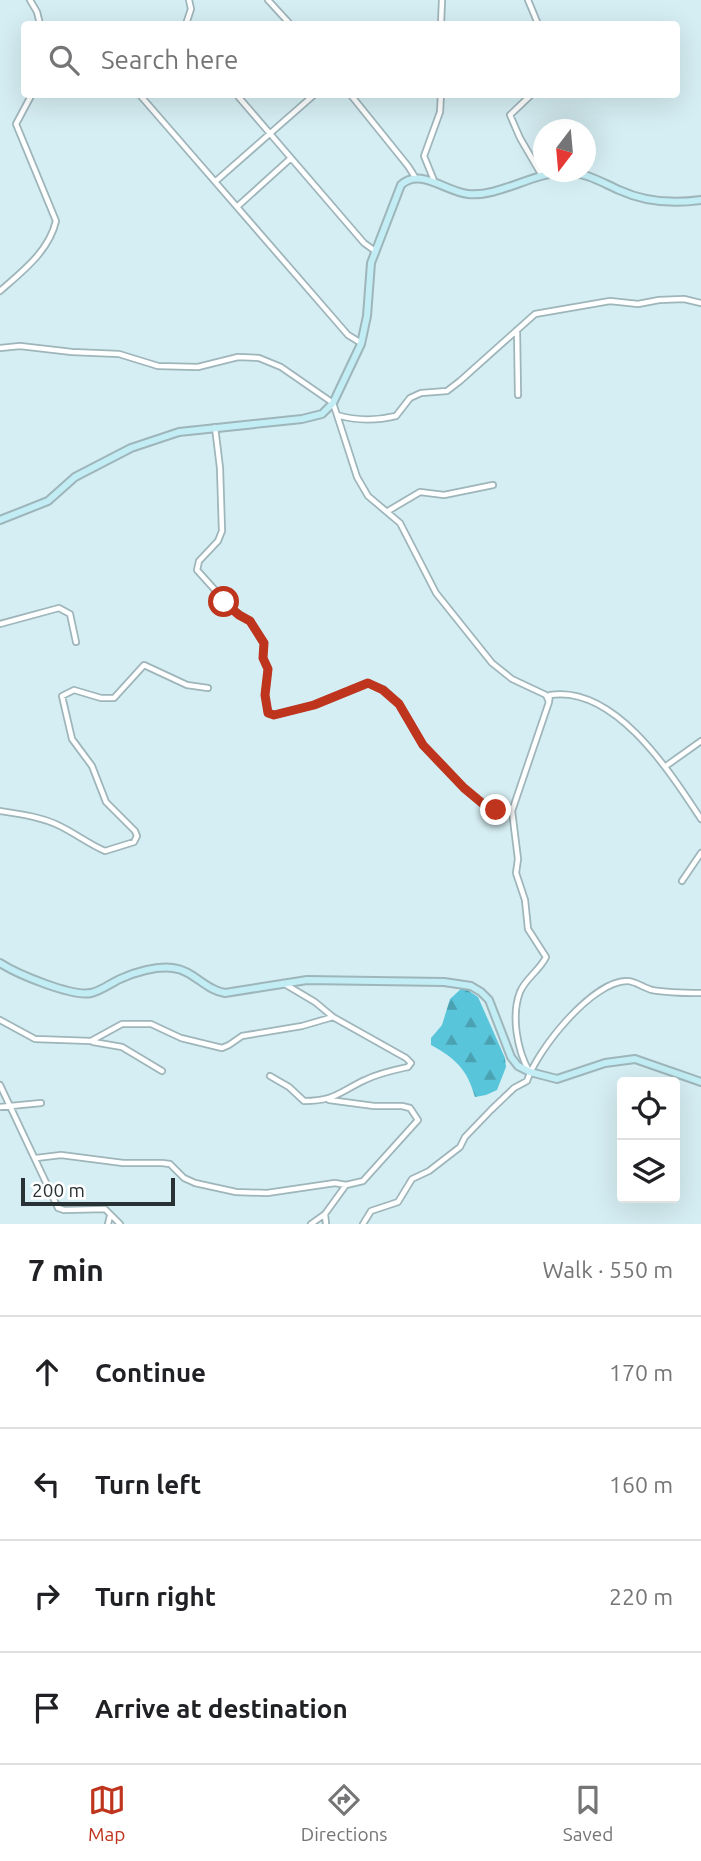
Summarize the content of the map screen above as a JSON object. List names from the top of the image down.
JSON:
{
  "scale_bar": "200 m",
  "north": "bottom",
  "page": {
    "search": "Search here",
    "scale": "200 m",
    "heading": ["7 min", "Walk · 550 m"],
    "list": [
      ["Continue", "170 m"],
      ["Turn left", "160 m"],
      ["Turn right", "220 m"],
      "Arrive at destination"
    ],
    "nav": ["Map", "Directions", "Saved"]
  }
}
